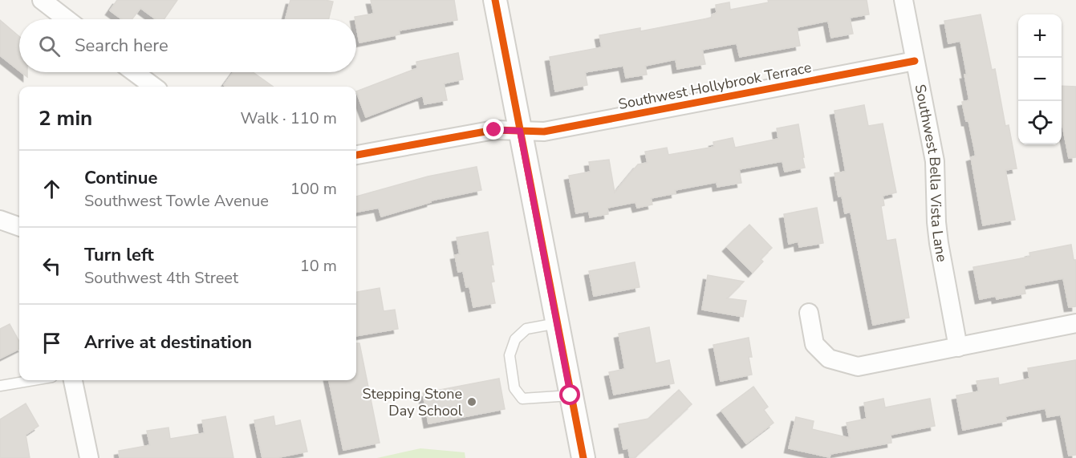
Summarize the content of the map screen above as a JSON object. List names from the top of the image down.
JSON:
{
  "streets": {
    "street": ["Southwest Hollybrook Terrace", "Southwest Bella Vista Lane"]
  },
  "crossings": [
    ["Southwest Hollybrook Terrace", "Southwest Bella Vista Lane"]
  ],
  "places": ["Stepping Stone Day School"],
  "page": {
    "map_buttons": ["+", "−"],
    "search": "Search here",
    "heading": ["2 min", "Walk · 110 m"],
    "list": [
      ["Continue", "Southwest Towle Avenue", "100 m"],
      ["Turn left", "Southwest 4th Street", "10 m"],
      "Arrive at destination"
    ]
  }
}
